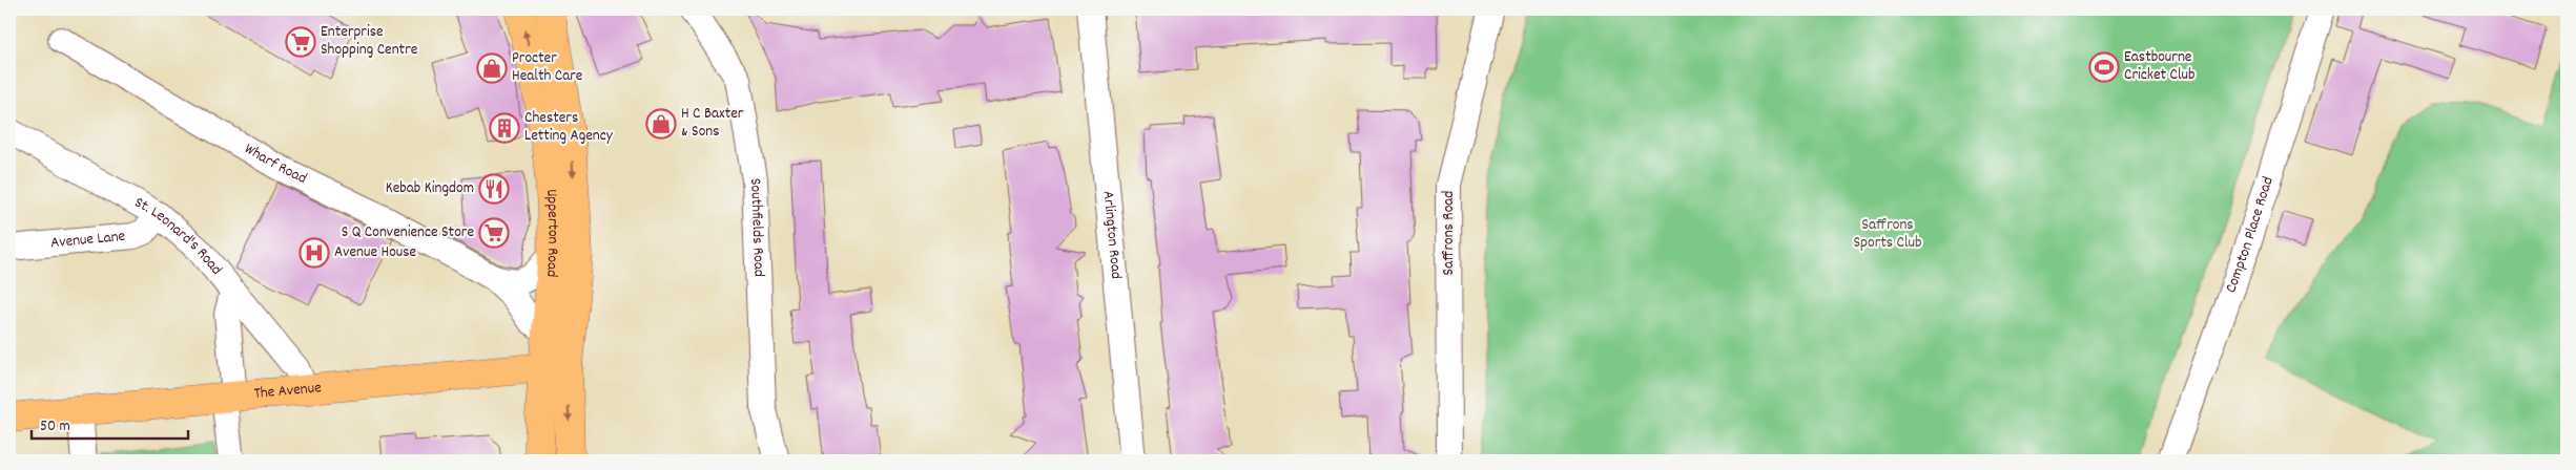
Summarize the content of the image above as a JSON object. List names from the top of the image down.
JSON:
{
  "streets": {
    "main road": ["Upperton Road", "The Avenue"],
    "street": [
      "Wharf Road",
      "Southfields Road",
      "Saffrons Road",
      "Arlington Road",
      "Compton Place Road",
      "St. Leonard's Road",
      "Avenue Lane"
    ]
  },
  "crossings": [
    ["Wharf Road", "Upperton Road"],
    ["Upperton Road", "The Avenue"],
    ["St. Leonard's Road", "Avenue Lane"],
    ["St. Leonard's Road", "The Avenue"]
  ],
  "parks": ["Saffrons Sports Club"],
  "places": {
    "supermarket": ["Enterprise Shopping Centre", "S Q Convenience Store"],
    "sports": ["Eastbourne Cricket Club"],
    "shop": ["Procter Health Care", "H C Baxter & Sons"],
    "building": ["Chesters Letting Agency"],
    "restaurant": ["Kebab Kingdom"],
    "hospital": ["Avenue House"]
  },
  "scale_bar": "50 m"
}
